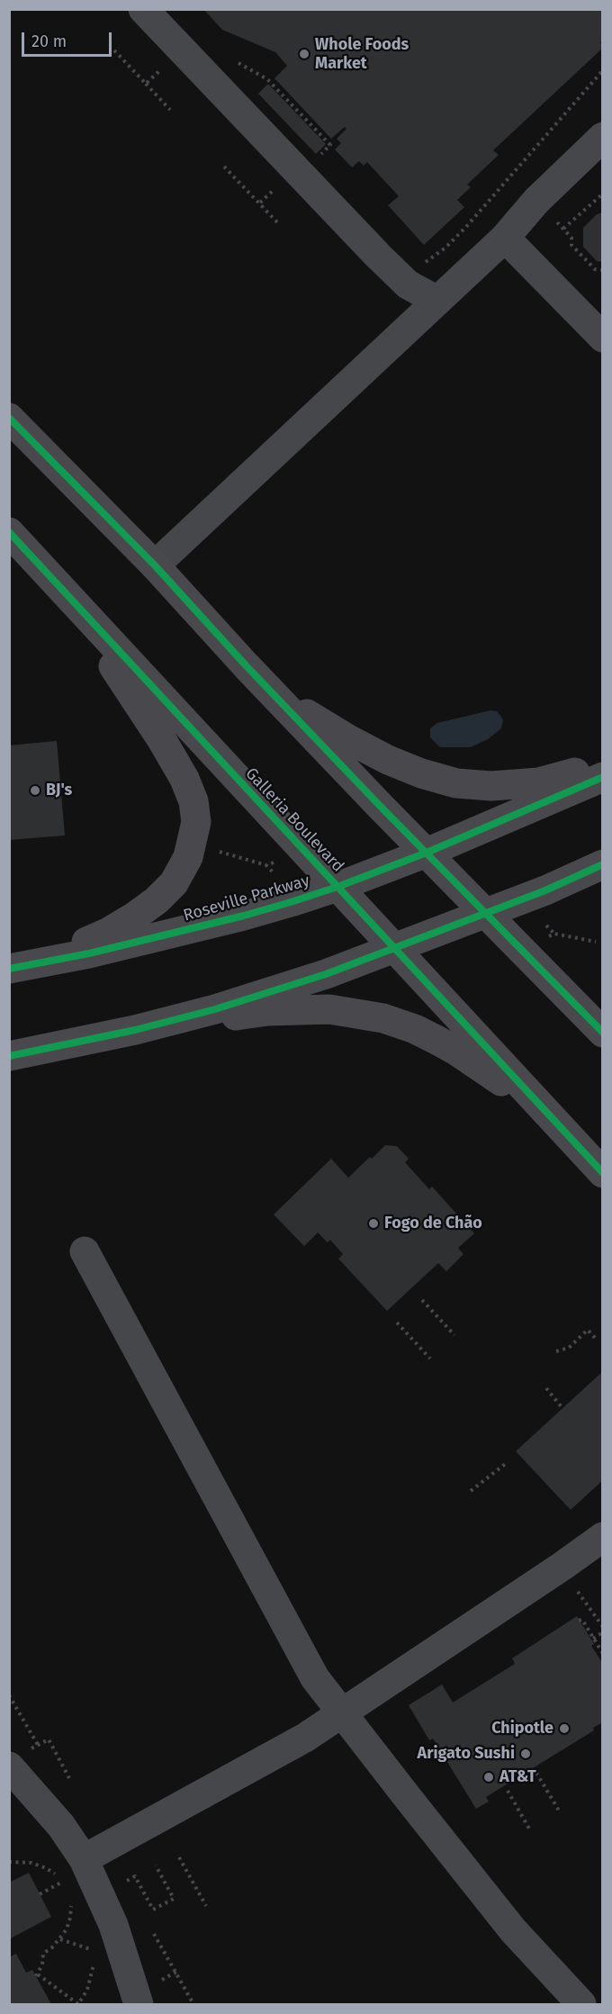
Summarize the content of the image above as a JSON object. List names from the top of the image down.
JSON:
{
  "streets": {
    "main road": ["Galleria Boulevard", "Roseville Parkway"]
  },
  "crossings": [
    ["Galleria Boulevard", "Roseville Parkway"]
  ],
  "places": [
    "Whole Foods Market",
    "BJ's",
    "Fogo de Chão",
    "Chipotle",
    "Arigato Sushi",
    "AT&T"
  ],
  "scale_bar": "20 m"
}
